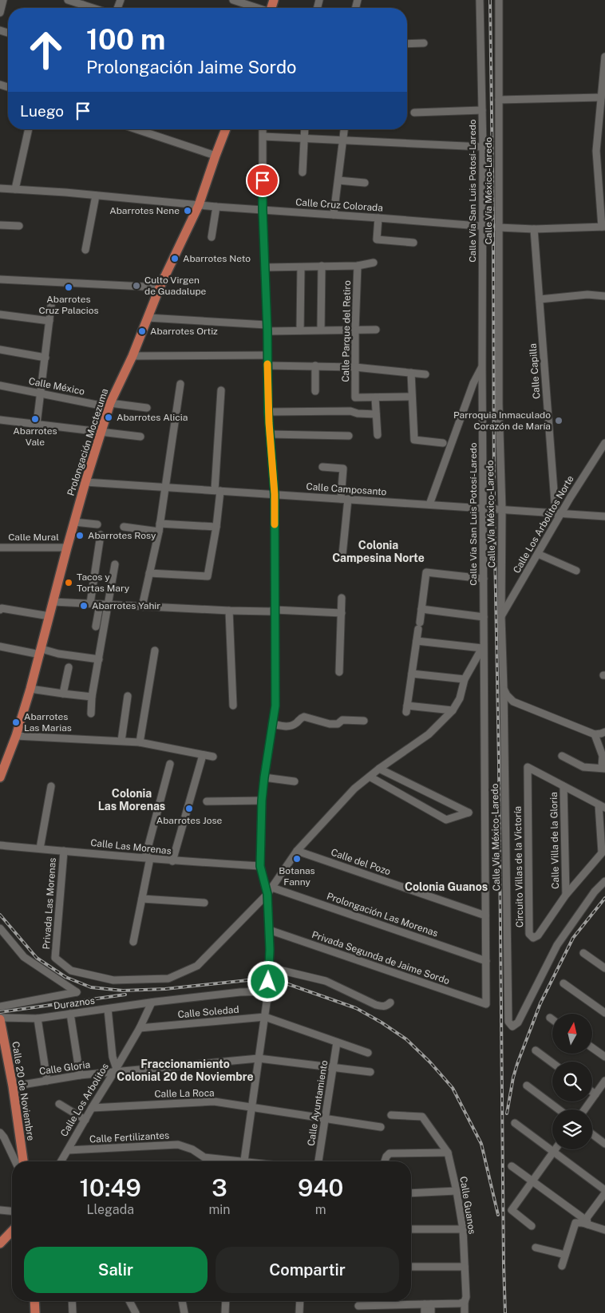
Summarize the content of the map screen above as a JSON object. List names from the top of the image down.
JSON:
{
  "streets": {
    "main road": ["Prolongación Moctezuma", "Calle 20 de Noviembre"],
    "street": [
      "Calle Vía San Luis Potosí-Laredo",
      "Calle Vía México-Laredo",
      "Calle Cruz Colorada",
      "Calle Parque del Retiro",
      "Calle Capilla",
      "Calle México",
      "Calle Camposanto",
      "Calle Los Arbolitos Norte",
      "Calle Mural",
      "Calle Villa de la Gloria",
      "Calle Las Morenas",
      "Calle del Pozo",
      "Circuito Villas de la Victoría",
      "Privada Las Morenas",
      "Prolongación Las Morenas",
      "Privada Segunda de Jaime Sordo",
      "Duraznos",
      "Calle Soledad",
      "Calle Gloria",
      "Calle La Roca",
      "Calle Los Arbolitos",
      "Calle Ayuntamiento",
      "Calle Fertilizantes",
      "Calle Guanos"
    ]
  },
  "crossings": [
    ["Calle Vía San Luis Potosí-Laredo", "Calle Cruz Colorada"],
    ["Calle Vía San Luis Potosí-Laredo", "Calle Camposanto"],
    ["Calle Vía San Luis Potosí-Laredo", "Calle del Pozo"],
    ["Calle Vía San Luis Potosí-Laredo", "Prolongación Las Morenas"],
    ["Calle Vía San Luis Potosí-Laredo", "Privada Segunda de Jaime Sordo"],
    ["Calle Vía México-Laredo", "Calle Cruz Colorada"],
    ["Calle Vía México-Laredo", "Calle Camposanto"],
    ["Calle Vía México-Laredo", "Calle Los Arbolitos Norte"],
    ["Calle Cruz Colorada", "Calle Capilla"],
    ["Calle Cruz Colorada", "Prolongación Moctezuma"],
    ["Calle Capilla", "Calle Camposanto"],
    ["Calle Capilla", "Calle Los Arbolitos Norte"],
    ["Calle México", "Prolongación Moctezuma"],
    ["Prolongación Moctezuma", "Calle Camposanto"],
    ["Prolongación Moctezuma", "Calle Mural"],
    ["Calle Camposanto", "Calle Los Arbolitos Norte"],
    ["Calle Villa de la Gloria", "Circuito Villas de la Victoría"],
    ["Calle Las Morenas", "Privada Las Morenas"],
    ["Duraznos", "Calle 20 de Noviembre"],
    ["Duraznos", "Calle Los Arbolitos"],
    ["Calle Soledad", "Calle Los Arbolitos"],
    ["Calle Soledad", "Calle Ayuntamiento"],
    ["Calle Gloria", "Calle 20 de Noviembre"],
    ["Calle Gloria", "Calle Los Arbolitos"],
    ["Calle Gloria", "Calle Ayuntamiento"],
    ["Calle La Roca", "Calle Los Arbolitos"],
    ["Calle La Roca", "Calle Ayuntamiento"],
    ["Calle Los Arbolitos", "Calle Fertilizantes"]
  ],
  "districts": [
    "Colonia Campesina Norte",
    "Colonia Las Morenas",
    "Colonia Guanos",
    "Fraccionamiento Colonial 20 de Noviembre"
  ],
  "places": [
    "Abarrotes Nene",
    "Abarrotes Neto",
    "Culto Virgen de Guadalupe",
    "Abarrotes Cruz Palacios",
    "Abarrotes Ortiz",
    "Abarrotes Alicia",
    "Abarrotes Vale",
    "Parroquia Inmaculado Corazón de María",
    "Abarrotes Rosy",
    "Tacos y Tortas Mary",
    "Abarrotes Yahir",
    "Abarrotes Las Marias",
    "Abarrotes Jose",
    "Botanas Fanny"
  ],
  "north": "top",
  "page": {
    "turn": ["100 m", "Prolongación Jaime Sordo"],
    "then": "Luego",
    "eta": [
      "10:49",
      "Llegada",
      "3",
      "min",
      "940",
      "m"
    ],
    "buttons": ["Salir", "Compartir"]
  }
}
